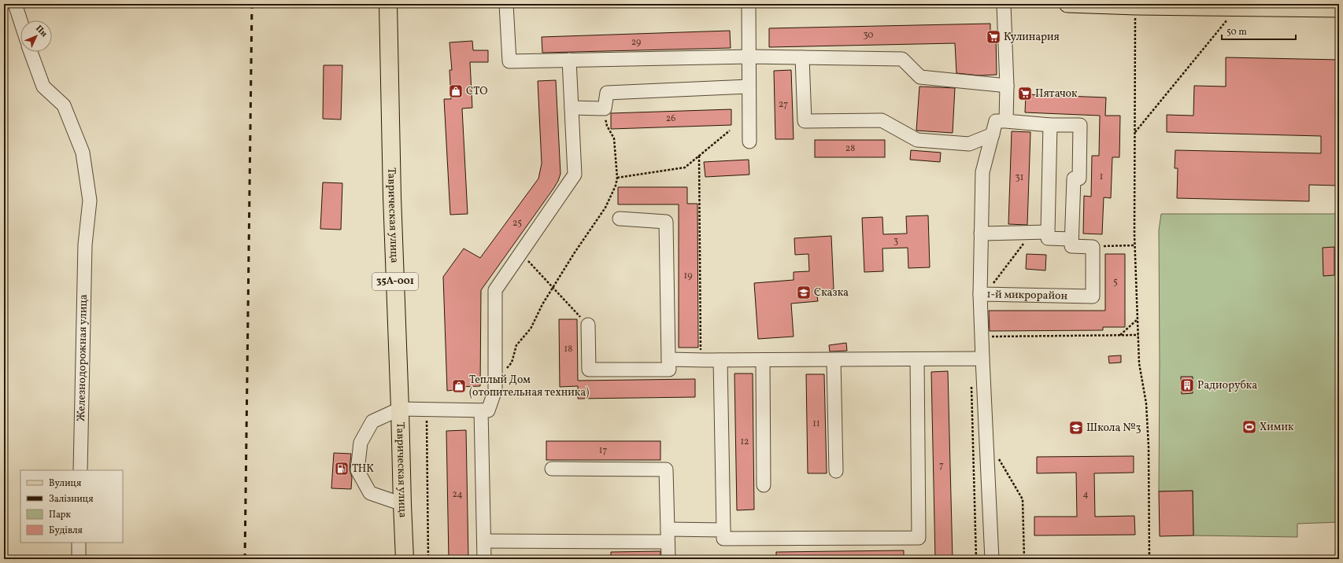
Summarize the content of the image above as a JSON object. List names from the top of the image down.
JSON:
{
  "streets": {
    "highway": ["Таврическая улица", "35А-001"],
    "street": ["1-й микрорайон", "Железнодорожная улица"]
  },
  "places": {
    "supermarket": ["Кулинария", "Пятачок"],
    "shop": ["СТО", "Теплый Дом (отопительная техника)"],
    "school or university": ["Сказка", "Школа №3"],
    "building": ["Радиорубка"],
    "sports": ["Химик"],
    "fuel station": ["ТНК"]
  },
  "house_numbers": [
    "30",
    "29",
    "27",
    "26",
    "28",
    "1",
    "31",
    "25",
    "3",
    "19",
    "5",
    "18",
    "11",
    "12",
    "17",
    "7",
    "24",
    "4"
  ],
  "legend": [
    "Вулиця",
    "Залізниця",
    "Парк",
    "Будівля"
  ],
  "scale_bar": "50 m",
  "north": "top right"
}
